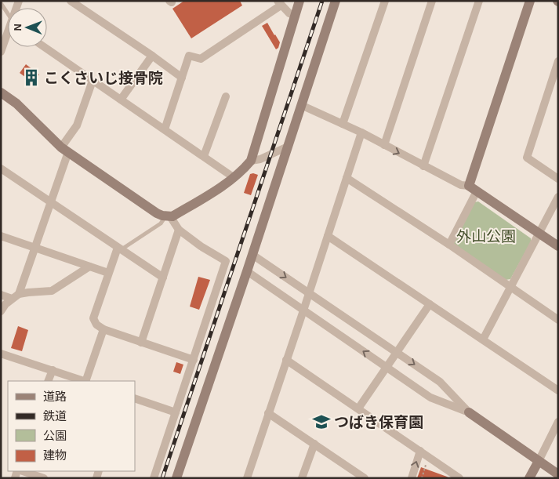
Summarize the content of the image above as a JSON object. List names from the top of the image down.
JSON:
{
  "parks": ["外山公園"],
  "places": {
    "building": ["こくさいじ接骨院"],
    "school or university": ["つばき保育園"]
  },
  "legend": [
    "道路",
    "鉄道",
    "公園",
    "建物"
  ],
  "north": "left"
}
